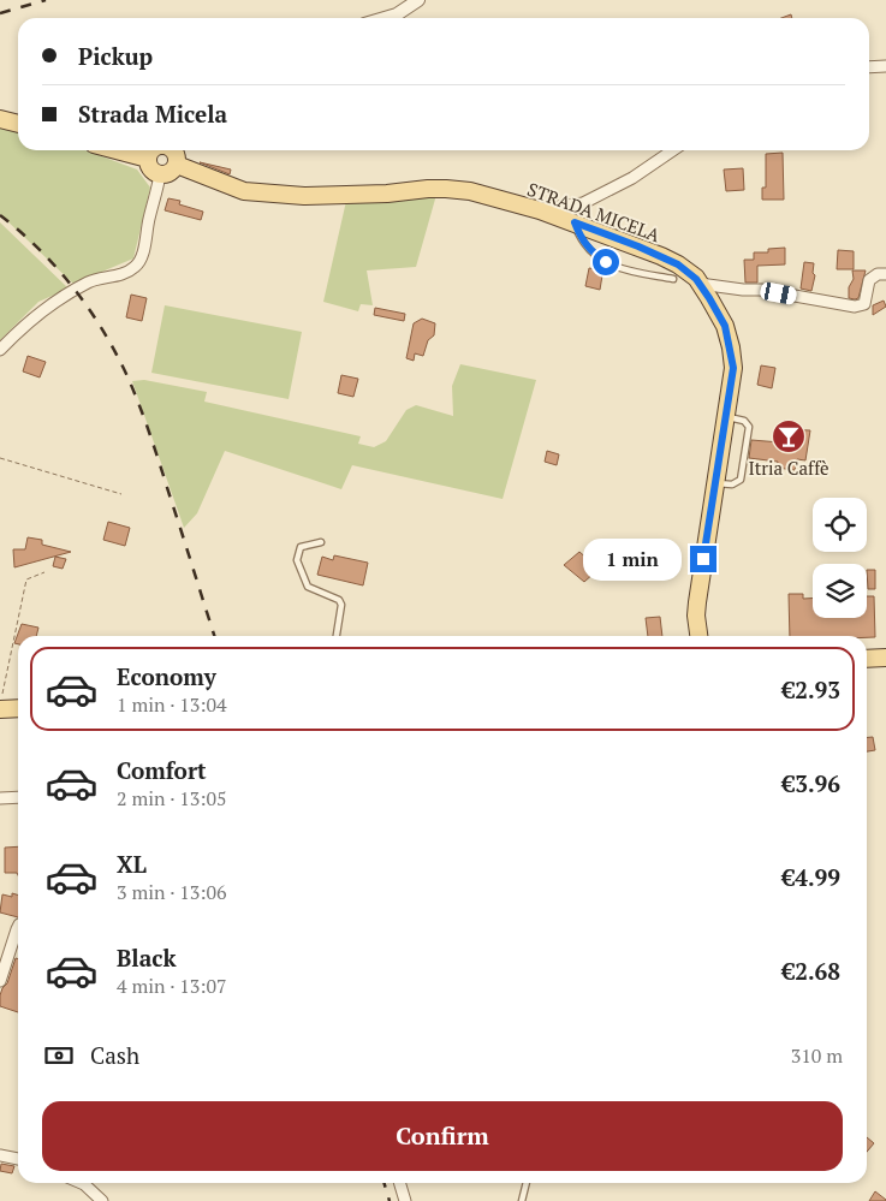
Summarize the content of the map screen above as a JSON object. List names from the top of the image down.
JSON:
{
  "streets": {
    "main road": ["STRADA MICELA"]
  },
  "places": {
    "bar": ["Itria Caffè"]
  },
  "page": {
    "banner": ["Pickup", "Strada Micela"],
    "bubble": "1 min",
    "list": [
      {
        "name": "Economy",
        "note": "1 min · 13:04",
        "value": "€2.93"
      },
      {
        "name": "Comfort",
        "note": "2 min · 13:05",
        "value": "€3.96"
      },
      {
        "name": "XL",
        "note": "3 min · 13:06",
        "value": "€4.99"
      },
      {
        "name": "Black",
        "note": "4 min · 13:07",
        "value": "€2.68"
      }
    ],
    "pay": ["Cash", "310 m"],
    "buttons": "Confirm"
  }
}
